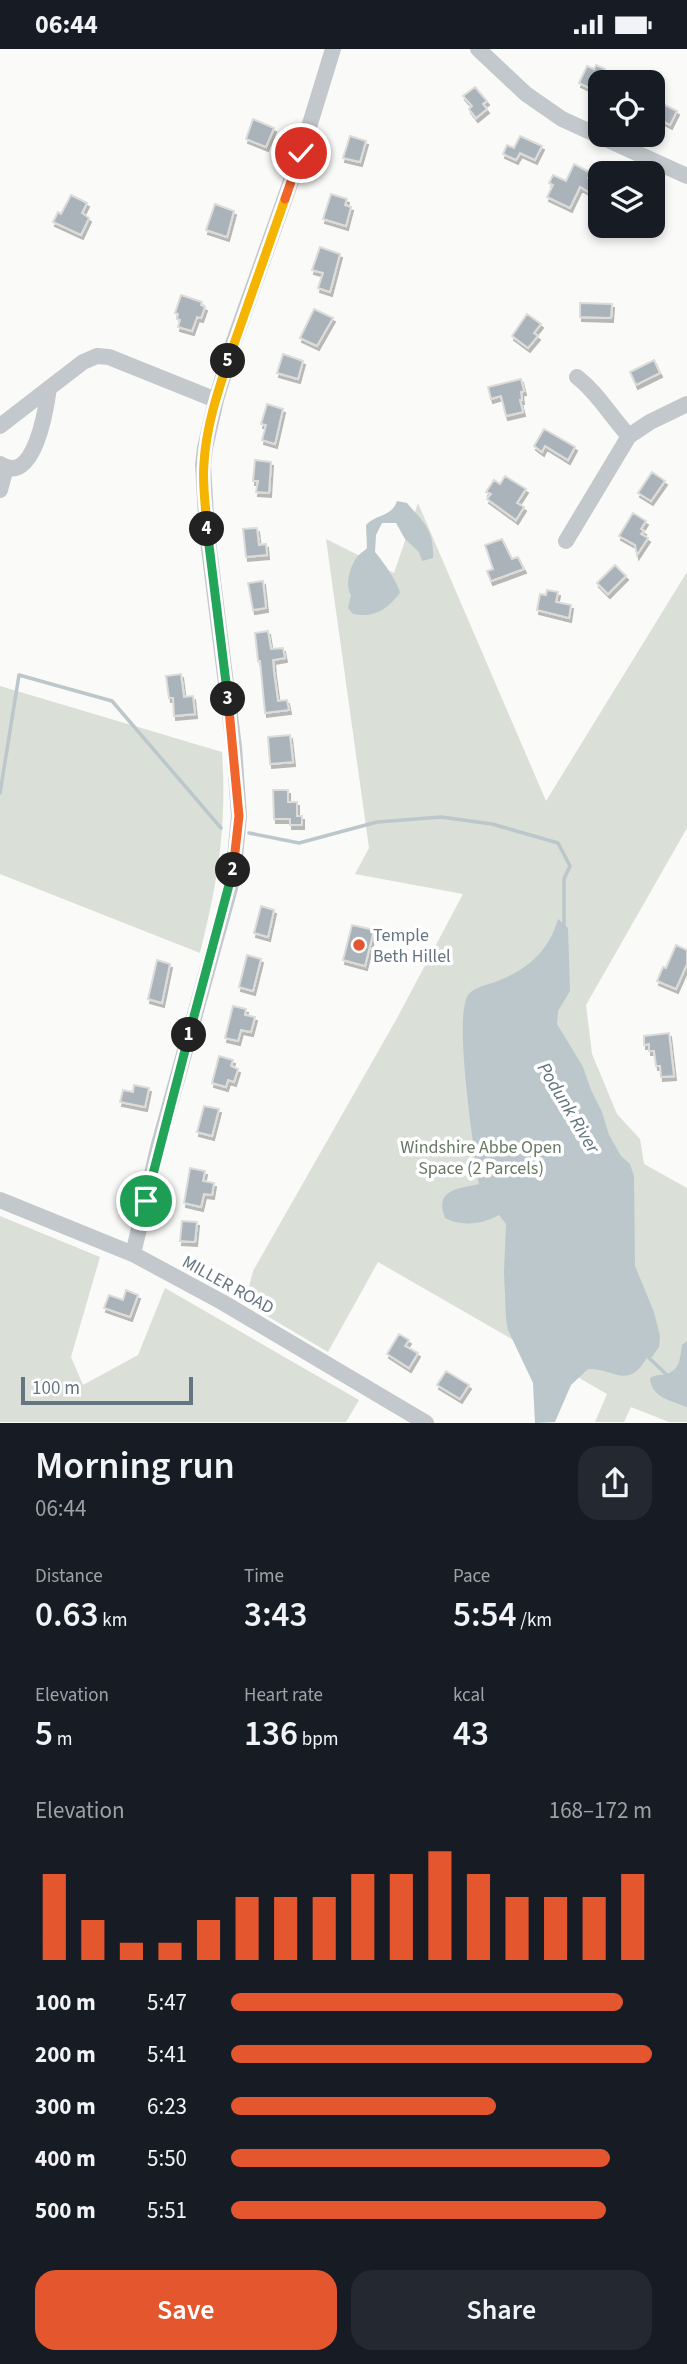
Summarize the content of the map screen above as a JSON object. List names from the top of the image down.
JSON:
{
  "streets": {
    "street": ["MILLER ROAD"]
  },
  "water": ["Podunk River"],
  "parks": ["Windshire Abbe Open Space (2 Parcels)"],
  "places": ["Temple Beth Hillel"],
  "scale_bar": "100 m",
  "page": {
    "status": "06:44",
    "pins": [
      "5",
      "4",
      "3",
      "2",
      "1"
    ],
    "scale": "100 m",
    "heading": ["Morning run", "06:44"],
    "stats": [
      ["Distance", "0.63 km"],
      ["Time", "3:43"],
      ["Pace", "5:54 /km"],
      ["Elevation", "5 m"],
      ["Heart rate", "136 bpm"],
      ["kcal", "43"]
    ],
    "chart": ["Elevation", "168–172 m"],
    "list": [
      {
        "name": "100 m",
        "note": "5:47"
      },
      {
        "name": "200 m",
        "note": "5:41"
      },
      {
        "name": "300 m",
        "note": "6:23"
      },
      {
        "name": "400 m",
        "note": "5:50"
      },
      {
        "name": "500 m",
        "note": "5:51"
      }
    ],
    "buttons": ["Save", "Share"]
  }
}
